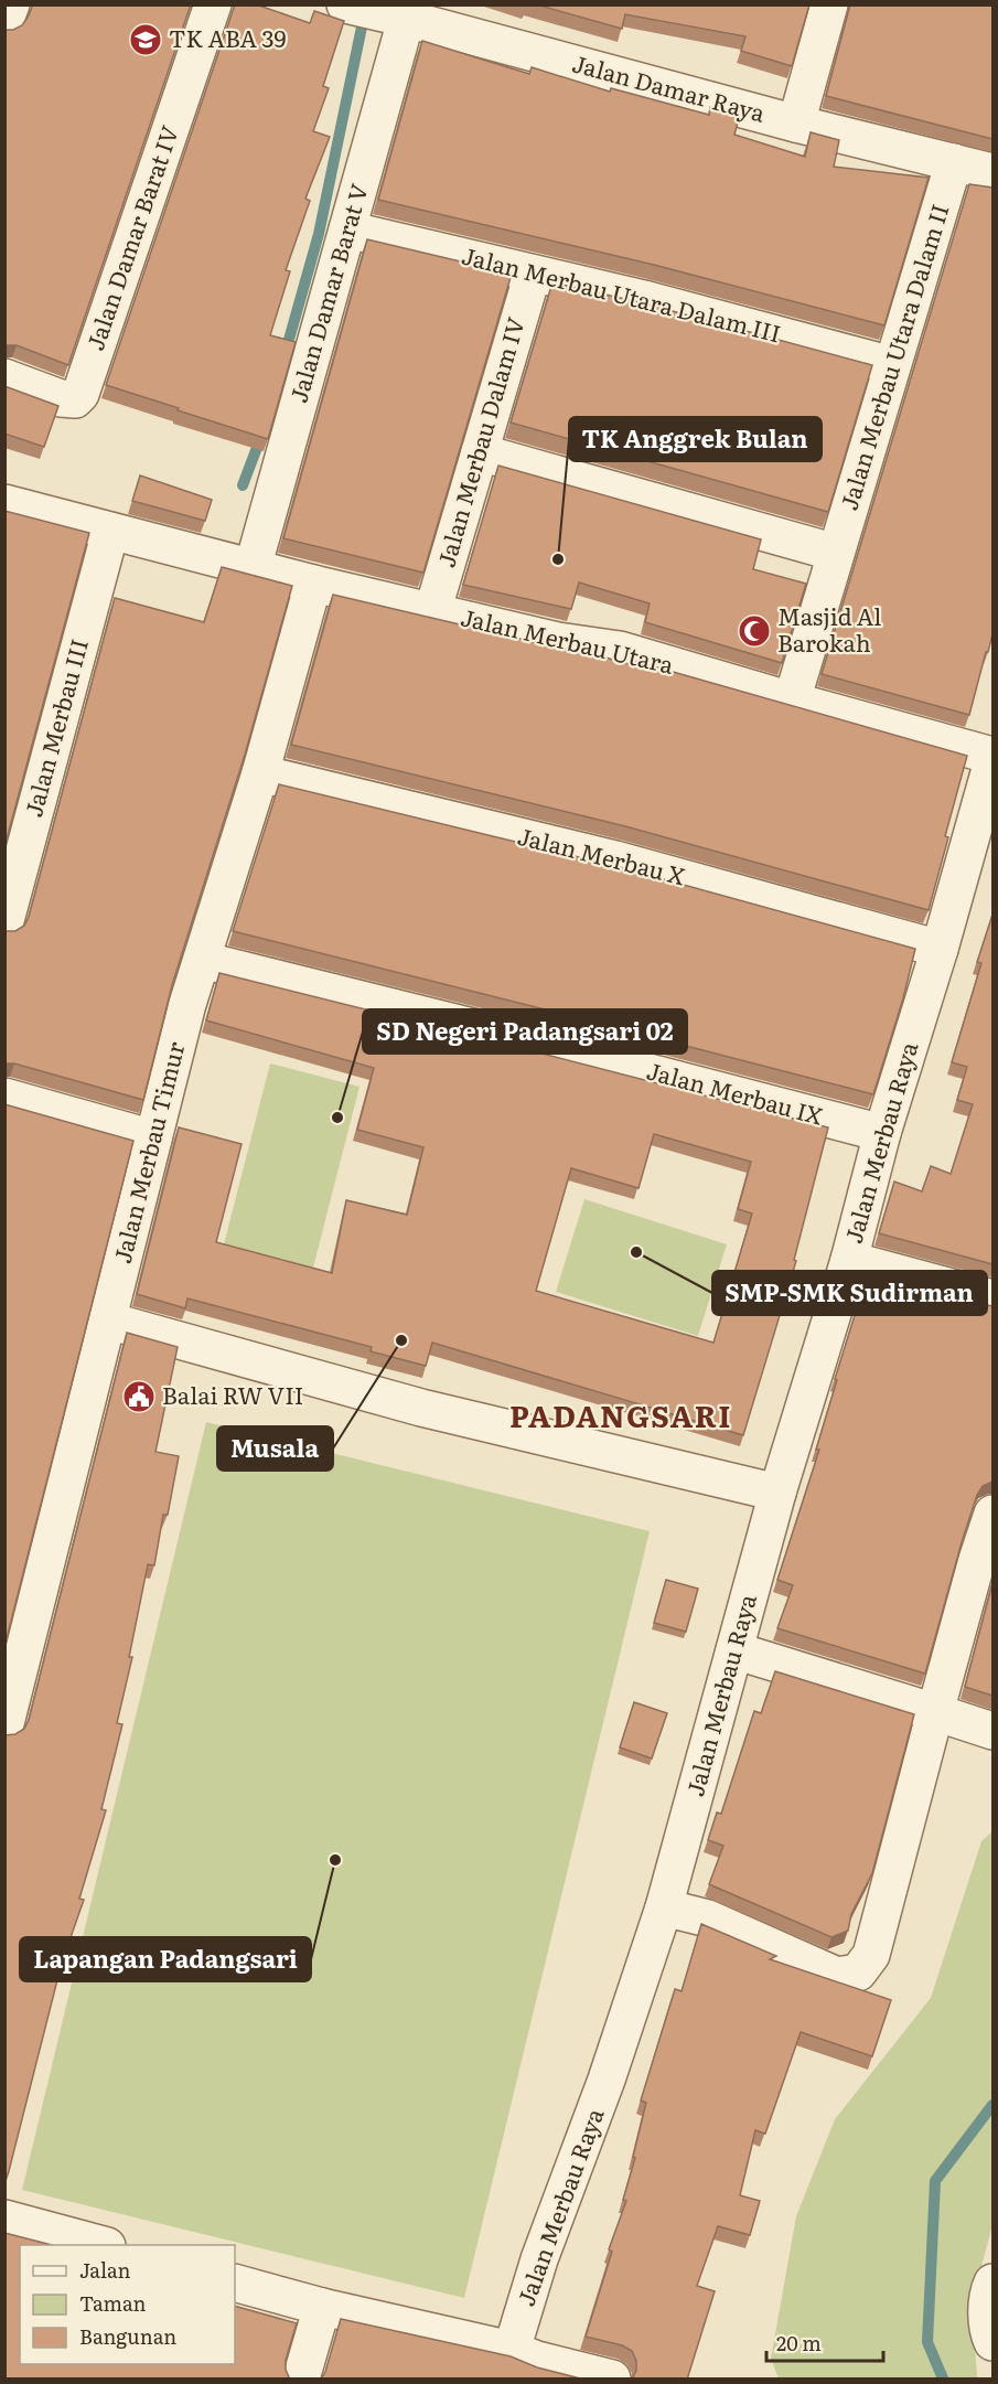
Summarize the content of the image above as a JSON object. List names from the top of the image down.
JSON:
{
  "streets": {
    "street": [
      "Jalan Damar Raya",
      "Jalan Damar Barat IV",
      "Jalan Damar Barat V",
      "Jalan Merbau Utara Dalam III",
      "Jalan Merbau Utara Dalam II",
      "Jalan Merbau Dalam IV",
      "Jalan Merbau Utara",
      "Jalan Merbau III",
      "Jalan Merbau X",
      "Jalan Merbau IX",
      "Jalan Merbau Raya",
      "Jalan Merbau Timur"
    ]
  },
  "crossings": [
    ["Jalan Damar Raya", "Jalan Damar Barat V"],
    ["Jalan Damar Raya", "Jalan Merbau Utara Dalam II"],
    ["Jalan Damar Barat V", "Jalan Merbau Utara Dalam III"],
    ["Jalan Damar Barat V", "Jalan Merbau Utara"],
    ["Jalan Merbau Utara Dalam III", "Jalan Merbau Utara Dalam II"],
    ["Jalan Merbau Utara Dalam III", "Jalan Merbau Dalam IV"],
    ["Jalan Merbau Utara Dalam II", "Jalan Merbau Utara"],
    ["Jalan Merbau Dalam IV", "Jalan Merbau Utara"],
    ["Jalan Merbau Utara", "Jalan Merbau III"],
    ["Jalan Merbau Utara", "Jalan Merbau Timur"],
    ["Jalan Merbau X", "Jalan Merbau Raya"],
    ["Jalan Merbau X", "Jalan Merbau Timur"],
    ["Jalan Merbau IX", "Jalan Merbau Raya"],
    ["Jalan Merbau IX", "Jalan Merbau Timur"]
  ],
  "districts": ["PADANGSARI"],
  "places": {
    "school or university": ["TK ABA 39"],
    "other": [
      "TK Anggrek Bulan",
      "SD Negeri Padangsari 02",
      "SMP-SMK Sudirman",
      "Musala",
      "Lapangan Padangsari"
    ],
    "mosque": ["Masjid Al Barokah"],
    "public building": ["Balai RW VII"]
  },
  "legend": ["Jalan", "Taman", "Bangunan"],
  "scale_bar": "20 m"
}
